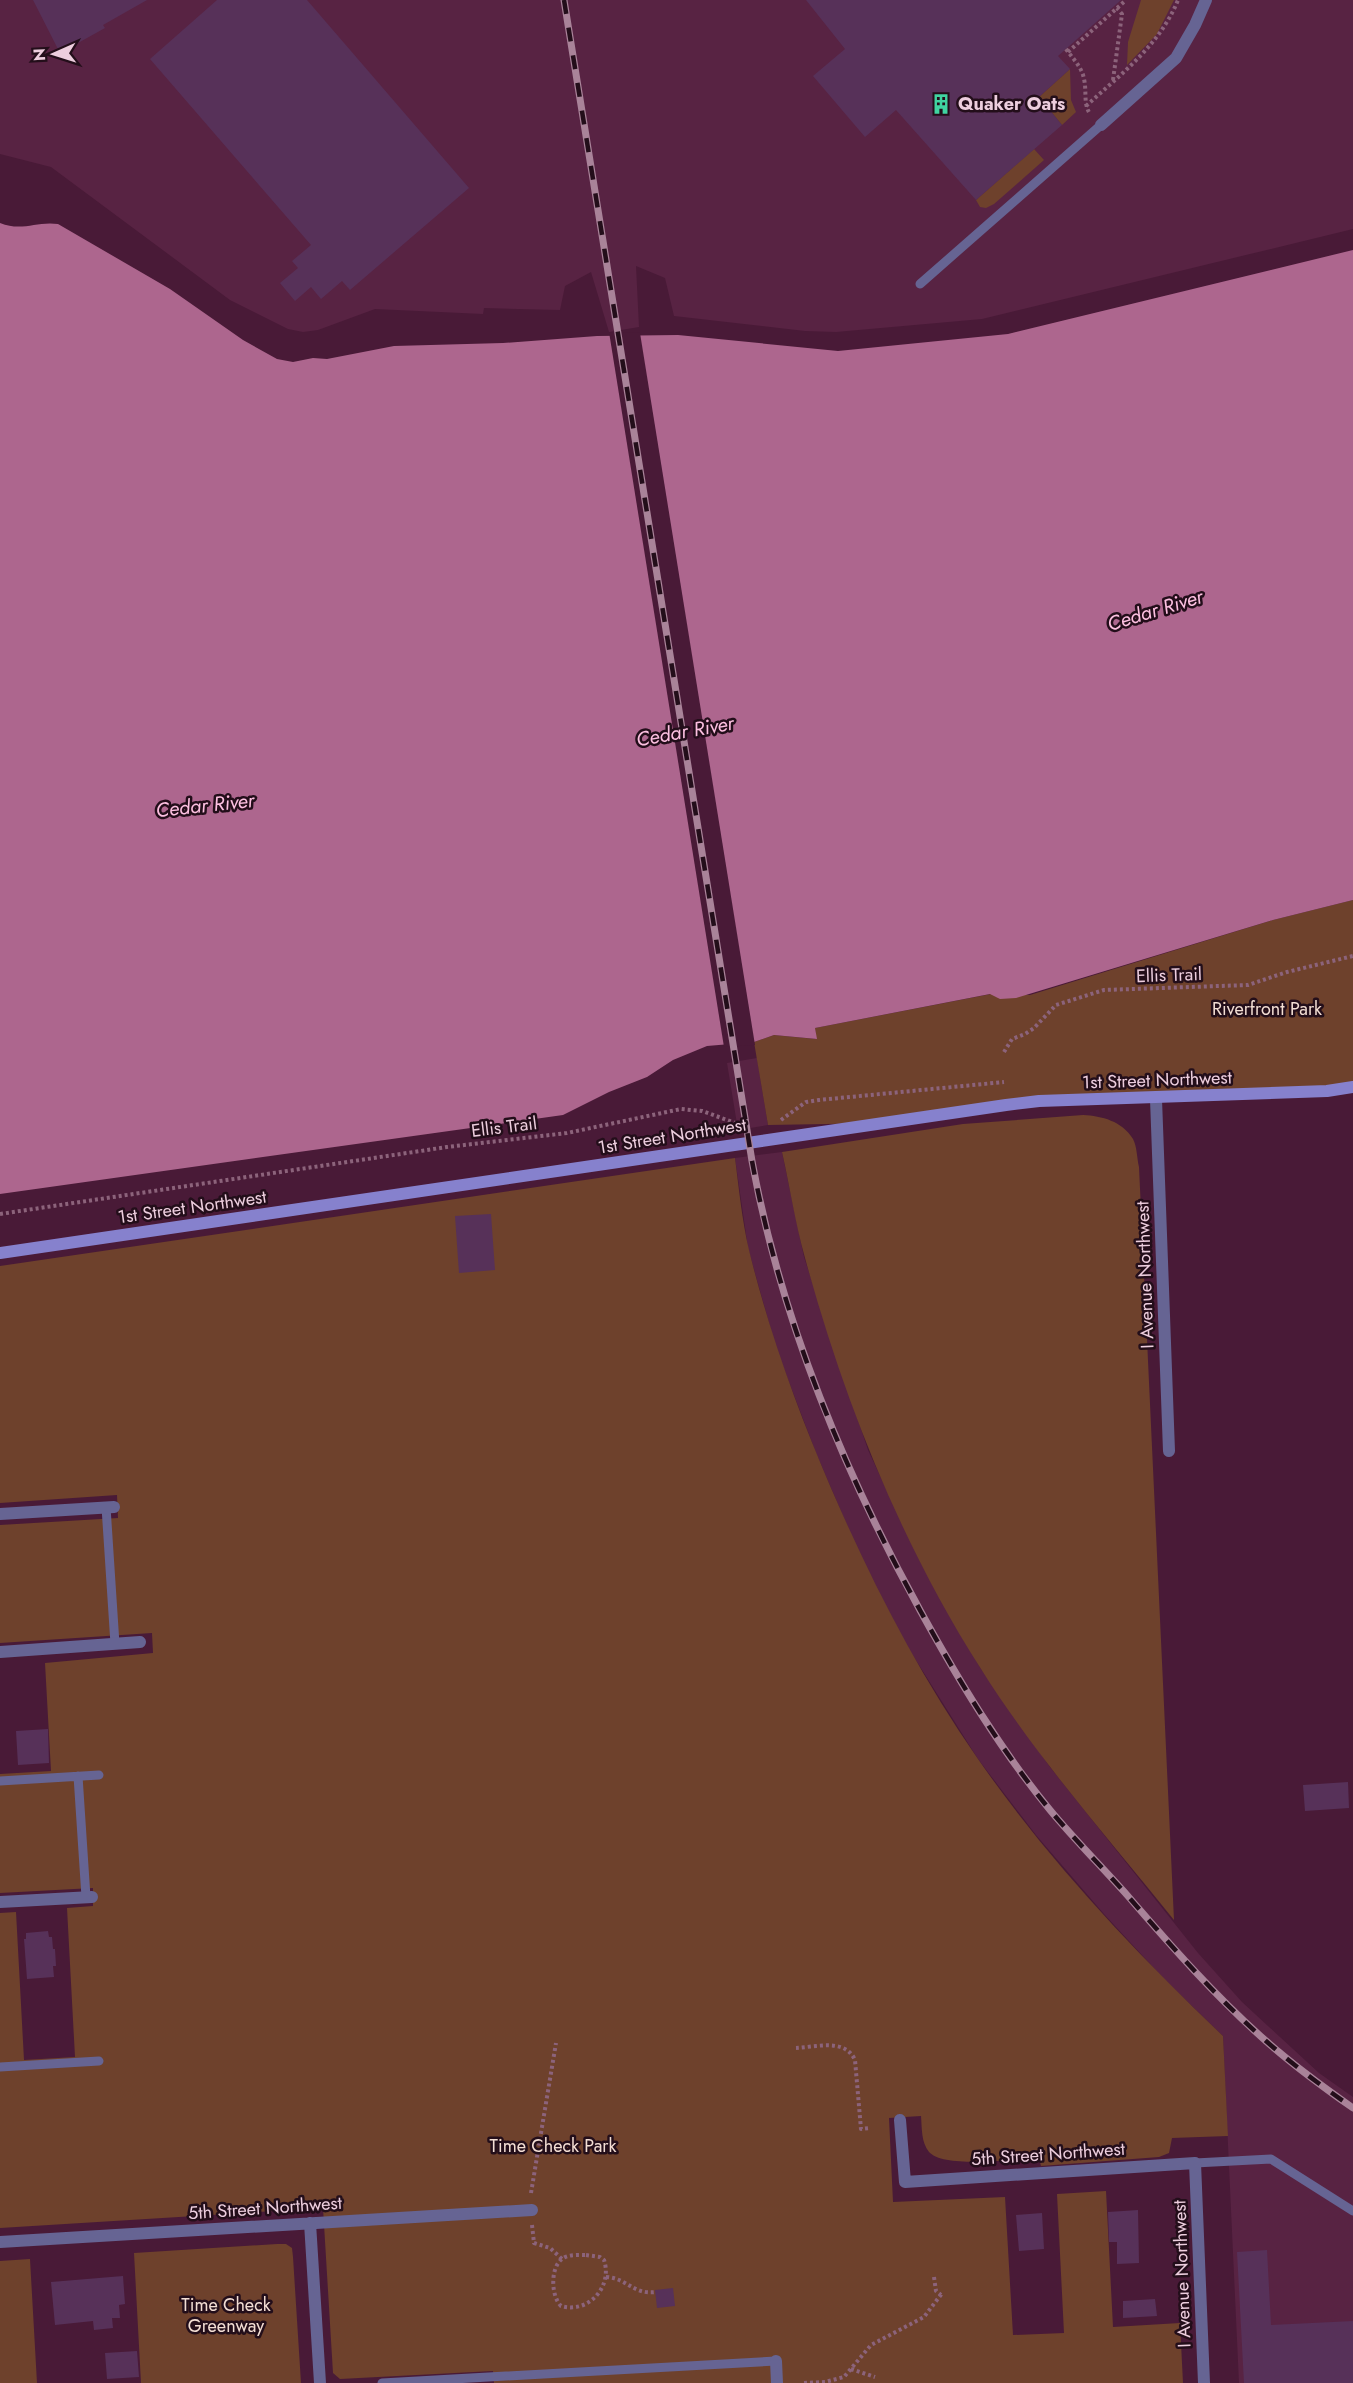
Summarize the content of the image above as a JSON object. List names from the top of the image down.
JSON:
{
  "streets": {
    "street": ["1st Street Northwest", "I Avenue Northwest", "5th Street Northwest"],
    "path": ["Ellis Trail"]
  },
  "crossings": [
    ["1st Street Northwest", "I Avenue Northwest"],
    ["I Avenue Northwest", "5th Street Northwest"]
  ],
  "water": ["Cedar River"],
  "parks": ["Riverfront Park", "Time Check Park", "Time Check Greenway"],
  "places": {
    "building": ["Quaker Oats"]
  },
  "north": "left"
}
